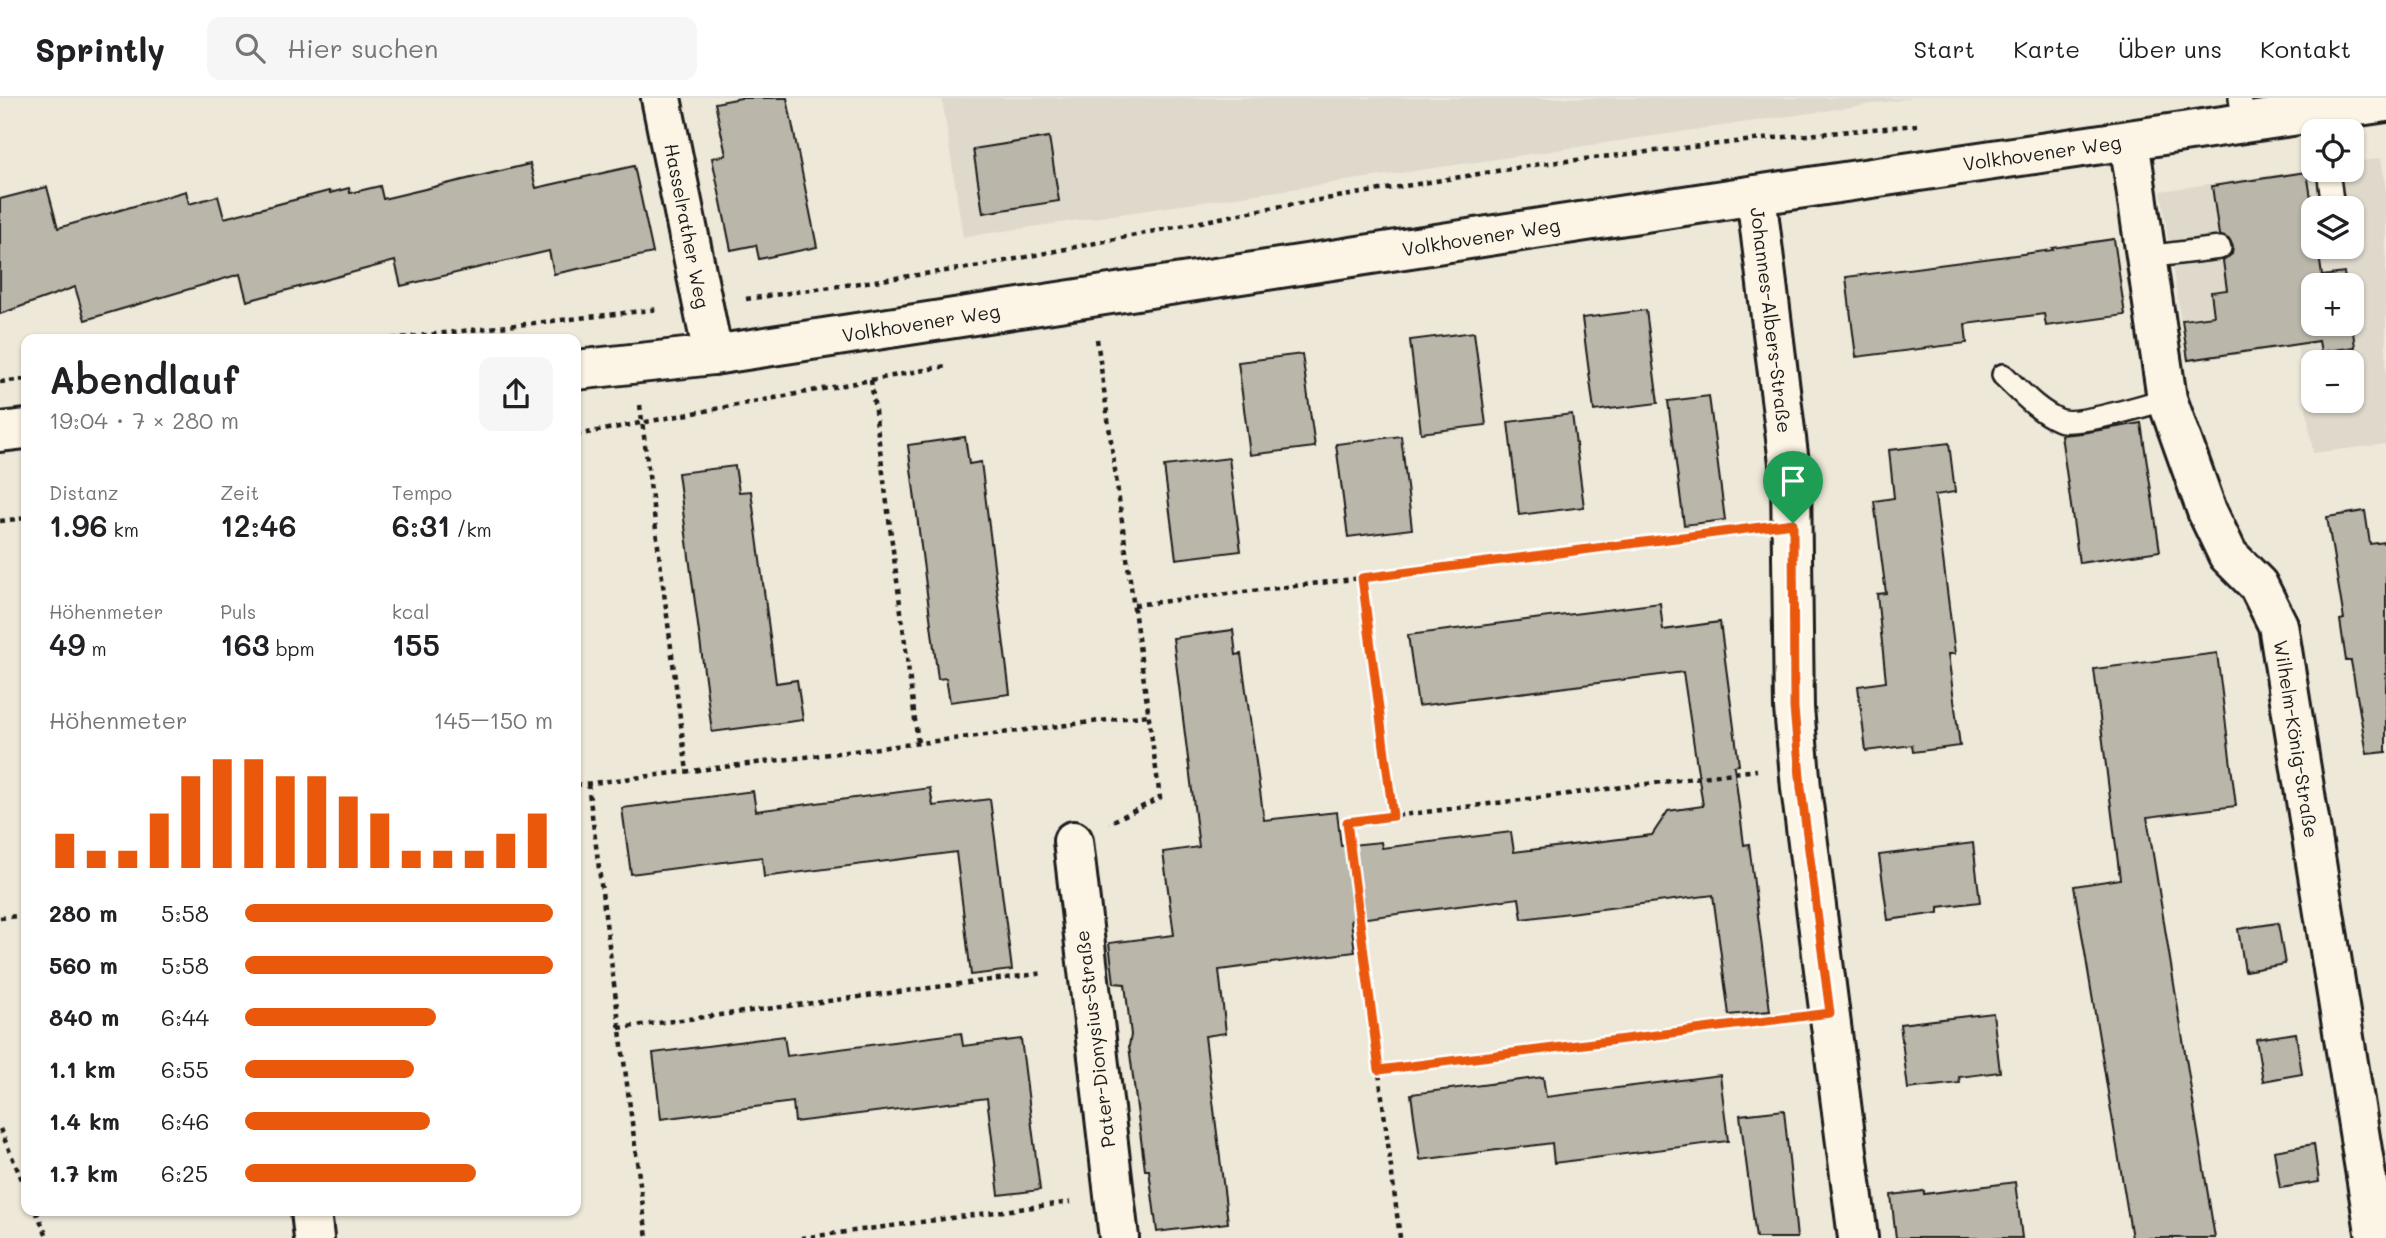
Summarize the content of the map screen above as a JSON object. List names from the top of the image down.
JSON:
{
  "streets": {
    "street": [
      "Volkhovener Weg",
      "Hasselrather Weg",
      "Johannes-Albers-Straße",
      "Wilhelm-König-Straße",
      "Pater-Dionysius-Straße"
    ]
  },
  "crossings": [
    ["Volkhovener Weg", "Hasselrather Weg"],
    ["Volkhovener Weg", "Johannes-Albers-Straße"],
    ["Volkhovener Weg", "Wilhelm-König-Straße"]
  ],
  "page": {
    "header": "Sprintly",
    "search": "Hier suchen",
    "nav": [
      "Start",
      "Karte",
      "Über uns",
      "Kontakt"
    ],
    "map_buttons": ["+", "−"],
    "heading": ["Abendlauf", "19:04 · 7 × 280 m"],
    "stats": [
      ["Distanz", "1.96 km"],
      ["Zeit", "12:46"],
      ["Tempo", "6:31 /km"],
      ["Höhenmeter", "49 m"],
      ["Puls", "163 bpm"],
      ["kcal", "155"]
    ],
    "chart": ["Höhenmeter", "145–150 m"],
    "list": [
      {
        "name": "280 m",
        "note": "5:58"
      },
      {
        "name": "560 m",
        "note": "5:58"
      },
      {
        "name": "840 m",
        "note": "6:44"
      },
      {
        "name": "1.1 km",
        "note": "6:55"
      },
      {
        "name": "1.4 km",
        "note": "6:46"
      },
      {
        "name": "1.7 km",
        "note": "6:25"
      }
    ]
  }
}
